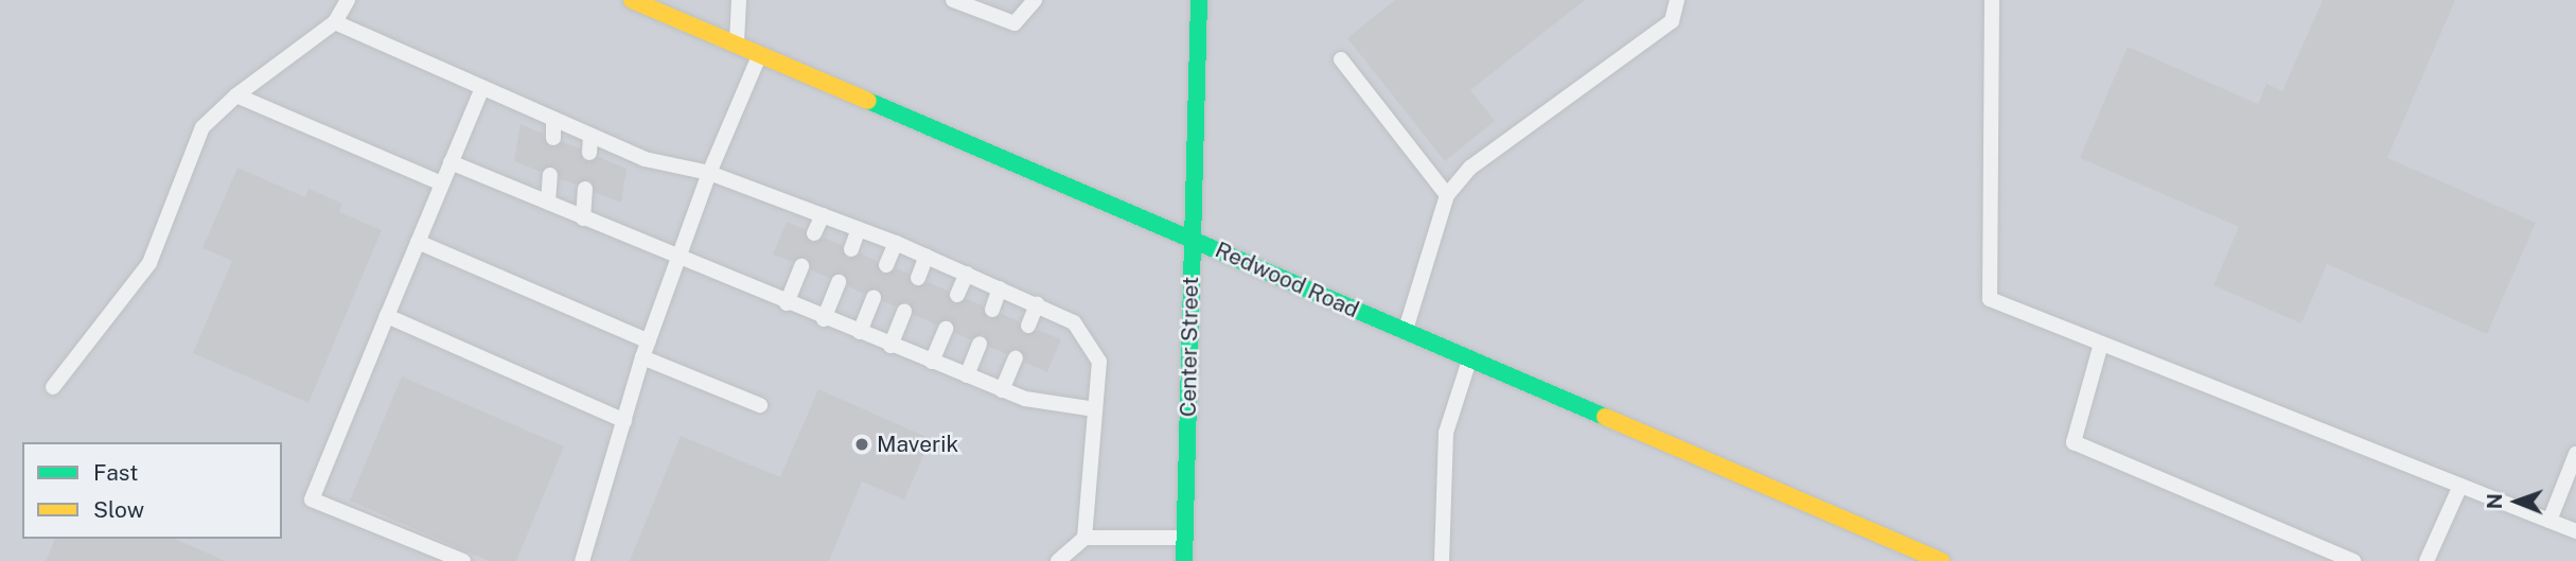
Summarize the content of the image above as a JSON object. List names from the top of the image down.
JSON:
{
  "streets": {
    "main road": ["Redwood Road", "Center Street"]
  },
  "crossings": [
    ["Redwood Road", "Center Street"]
  ],
  "places": ["Maverik"],
  "legend": ["Fast", "Slow"],
  "north": "left"
}
